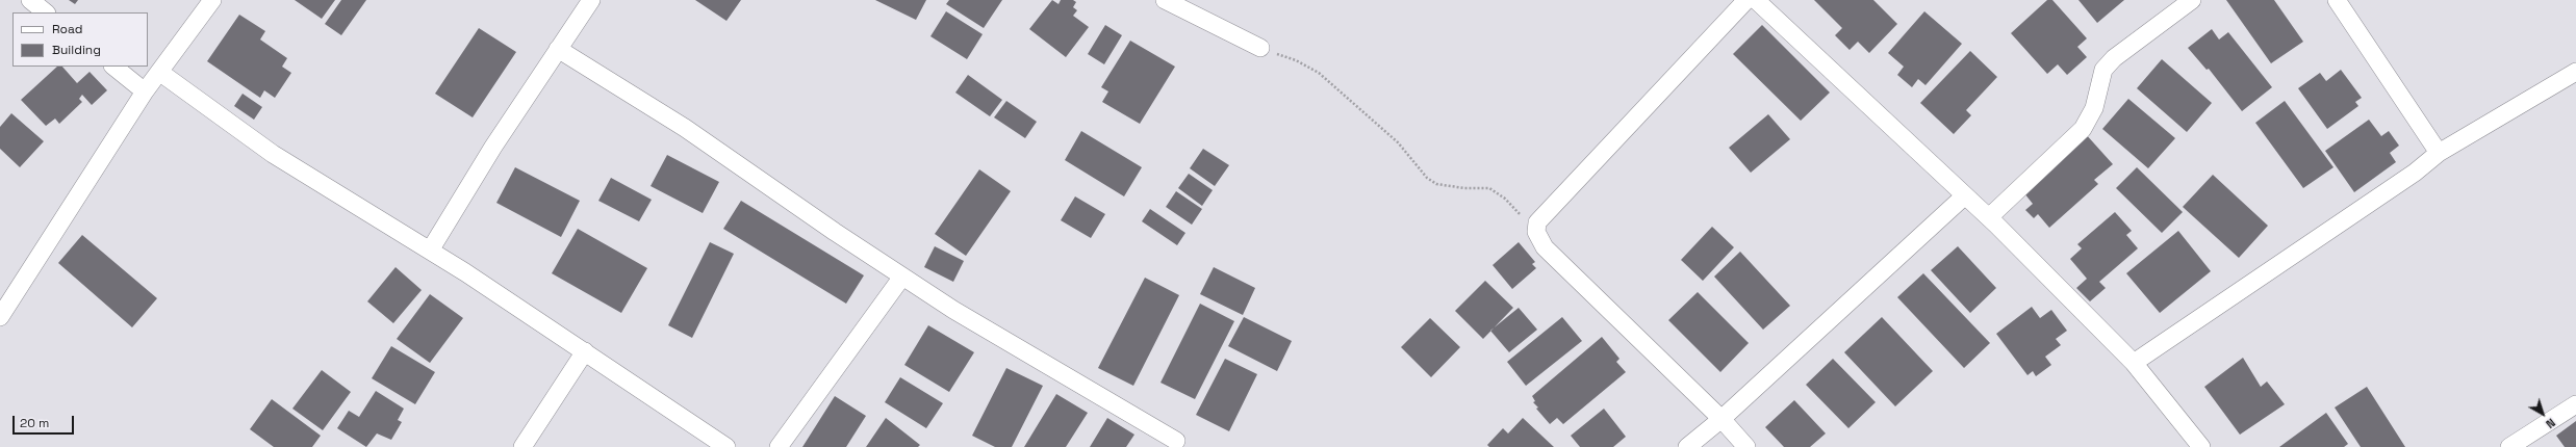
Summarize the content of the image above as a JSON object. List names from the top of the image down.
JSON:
{
  "legend": ["Road", "Building"],
  "scale_bar": "20 m",
  "north": "bottom right"
}
